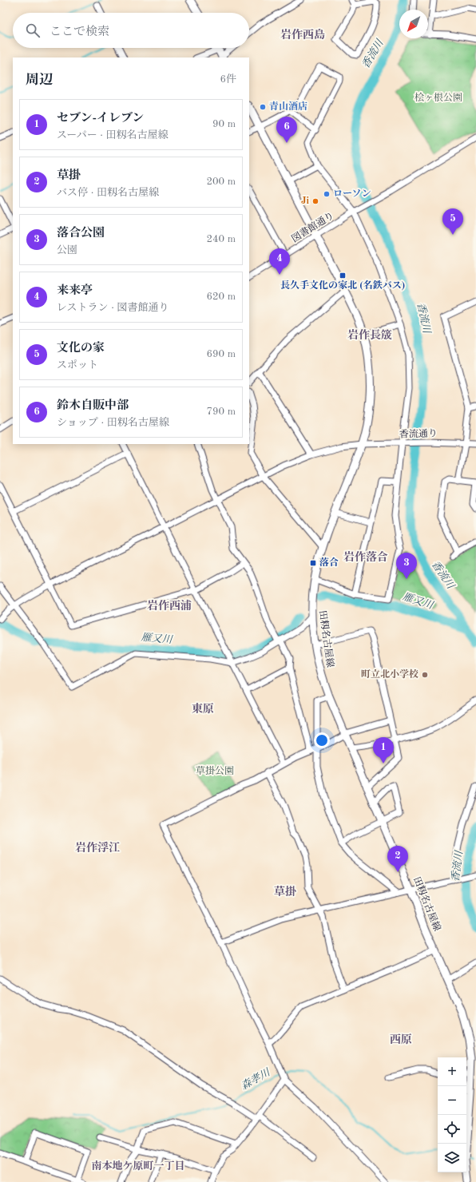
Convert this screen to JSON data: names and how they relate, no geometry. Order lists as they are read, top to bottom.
{
  "streets": {
    "main road": ["田籾名古屋線"],
    "street": ["図書館通り", "香流通り"]
  },
  "crossings": [
    ["図書館通り", "田籾名古屋線"],
    ["香流通り", "田籾名古屋線"]
  ],
  "districts": [
    "岩作西島",
    "岩作長筬",
    "岩作落合",
    "岩作西浦",
    "東原",
    "岩作浮江",
    "草掛",
    "西原",
    "南本地ケ原町一丁目"
  ],
  "water": ["香流川", "雁又川", "森孝川"],
  "parks": ["桧ヶ根公園", "草掛公園"],
  "places": {
    "other": [
      "青山酒店",
      "ローソン",
      "Ji",
      "町立北小学校"
    ],
    "transit": ["長久手文化の家北 (名鉄バス)", "落合"]
  },
  "north": "bottom left",
  "page": {
    "search": "ここで検索",
    "heading": ["周辺", "6件"],
    "list": [
      {
        "mark": "1",
        "name": "セブン-イレブン",
        "note": "スーパー · 田籾名古屋線",
        "value": "90 m"
      },
      {
        "mark": "2",
        "name": "草掛",
        "note": "バス停 · 田籾名古屋線",
        "value": "200 m"
      },
      {
        "mark": "3",
        "name": "落合公園",
        "note": "公園",
        "value": "240 m"
      },
      {
        "mark": "4",
        "name": "来来亭",
        "note": "レストラン · 図書館通り",
        "value": "620 m"
      },
      {
        "mark": "5",
        "name": "文化の家",
        "note": "スポット",
        "value": "690 m"
      },
      {
        "mark": "6",
        "name": "鈴木自販中部",
        "note": "ショップ · 田籾名古屋線",
        "value": "790 m"
      }
    ],
    "pins": [
      "6",
      "5",
      "4",
      "3",
      "1",
      "2"
    ],
    "map_buttons": ["+", "−"]
  }
}
